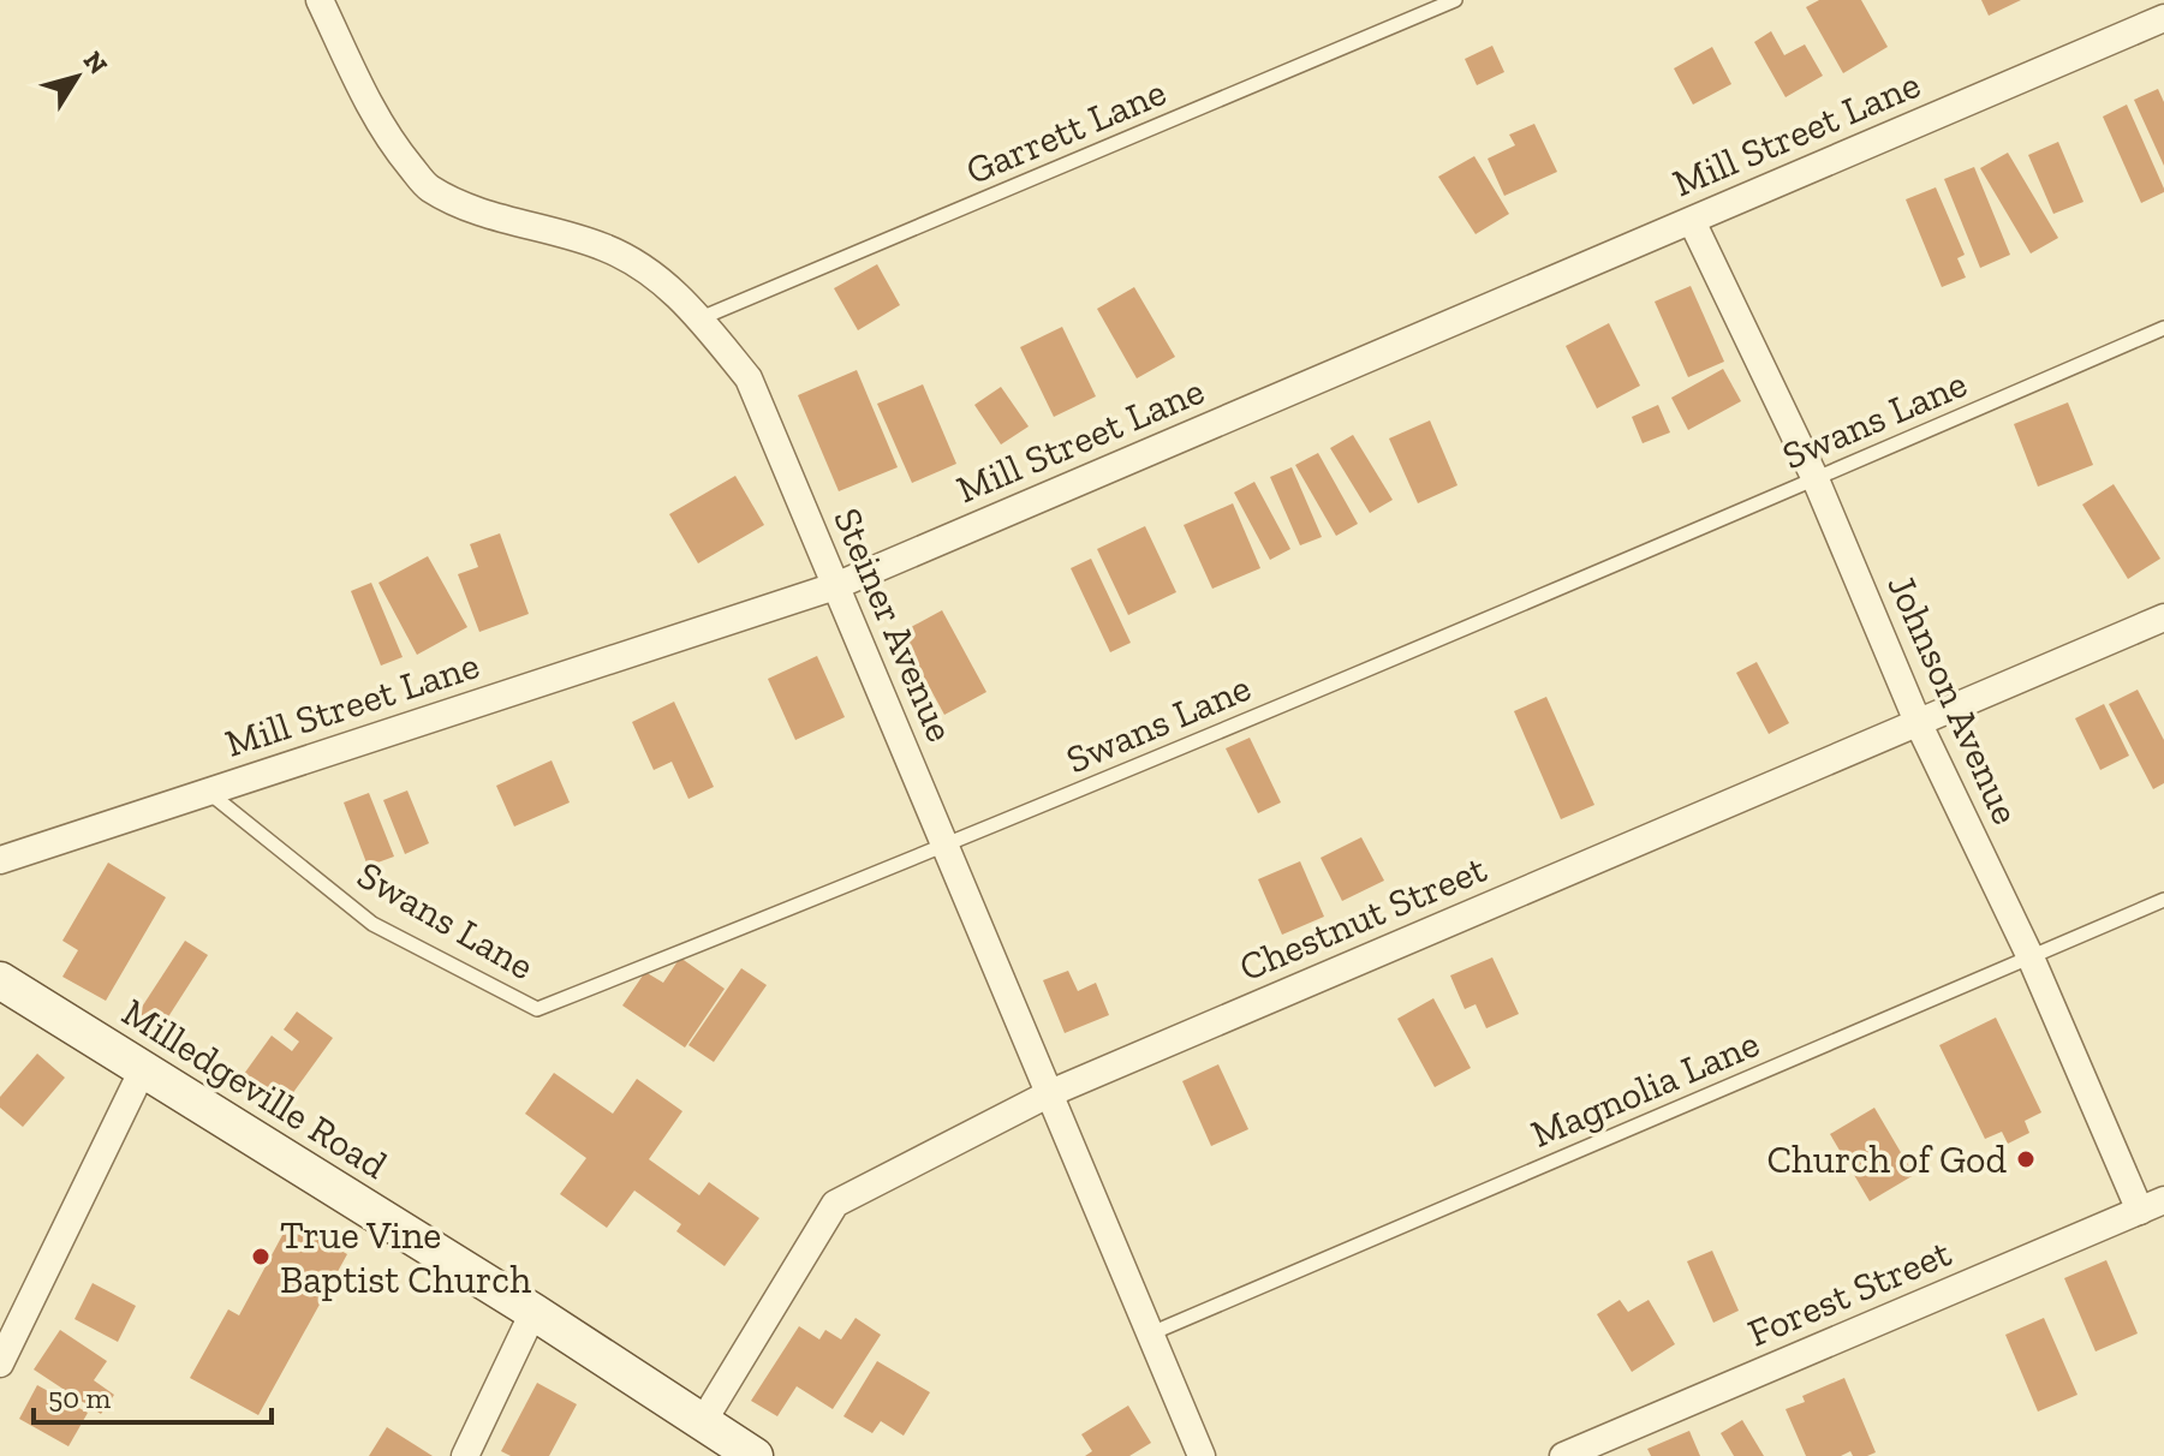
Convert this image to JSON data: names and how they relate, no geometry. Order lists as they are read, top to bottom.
{
  "streets": {
    "main road": ["Milledgeville Road"],
    "street": [
      "Mill Street Lane",
      "Steiner Avenue",
      "Johnson Avenue",
      "Chestnut Street",
      "Forest Street"
    ],
    "lane": ["Garrett Lane", "Swans Lane", "Magnolia Lane"]
  },
  "crossings": [
    ["Garrett Lane", "Steiner Avenue"],
    ["Mill Street Lane", "Swans Lane"],
    ["Mill Street Lane", "Steiner Avenue"],
    ["Mill Street Lane", "Johnson Avenue"],
    ["Swans Lane", "Steiner Avenue"],
    ["Swans Lane", "Johnson Avenue"],
    ["Steiner Avenue", "Chestnut Street"],
    ["Steiner Avenue", "Magnolia Lane"],
    ["Johnson Avenue", "Chestnut Street"],
    ["Johnson Avenue", "Magnolia Lane"],
    ["Johnson Avenue", "Forest Street"],
    ["Chestnut Street", "Milledgeville Road"]
  ],
  "places": ["Church of God", "True Vine Baptist Church"],
  "scale_bar": "50 m",
  "north": "top right"
}
